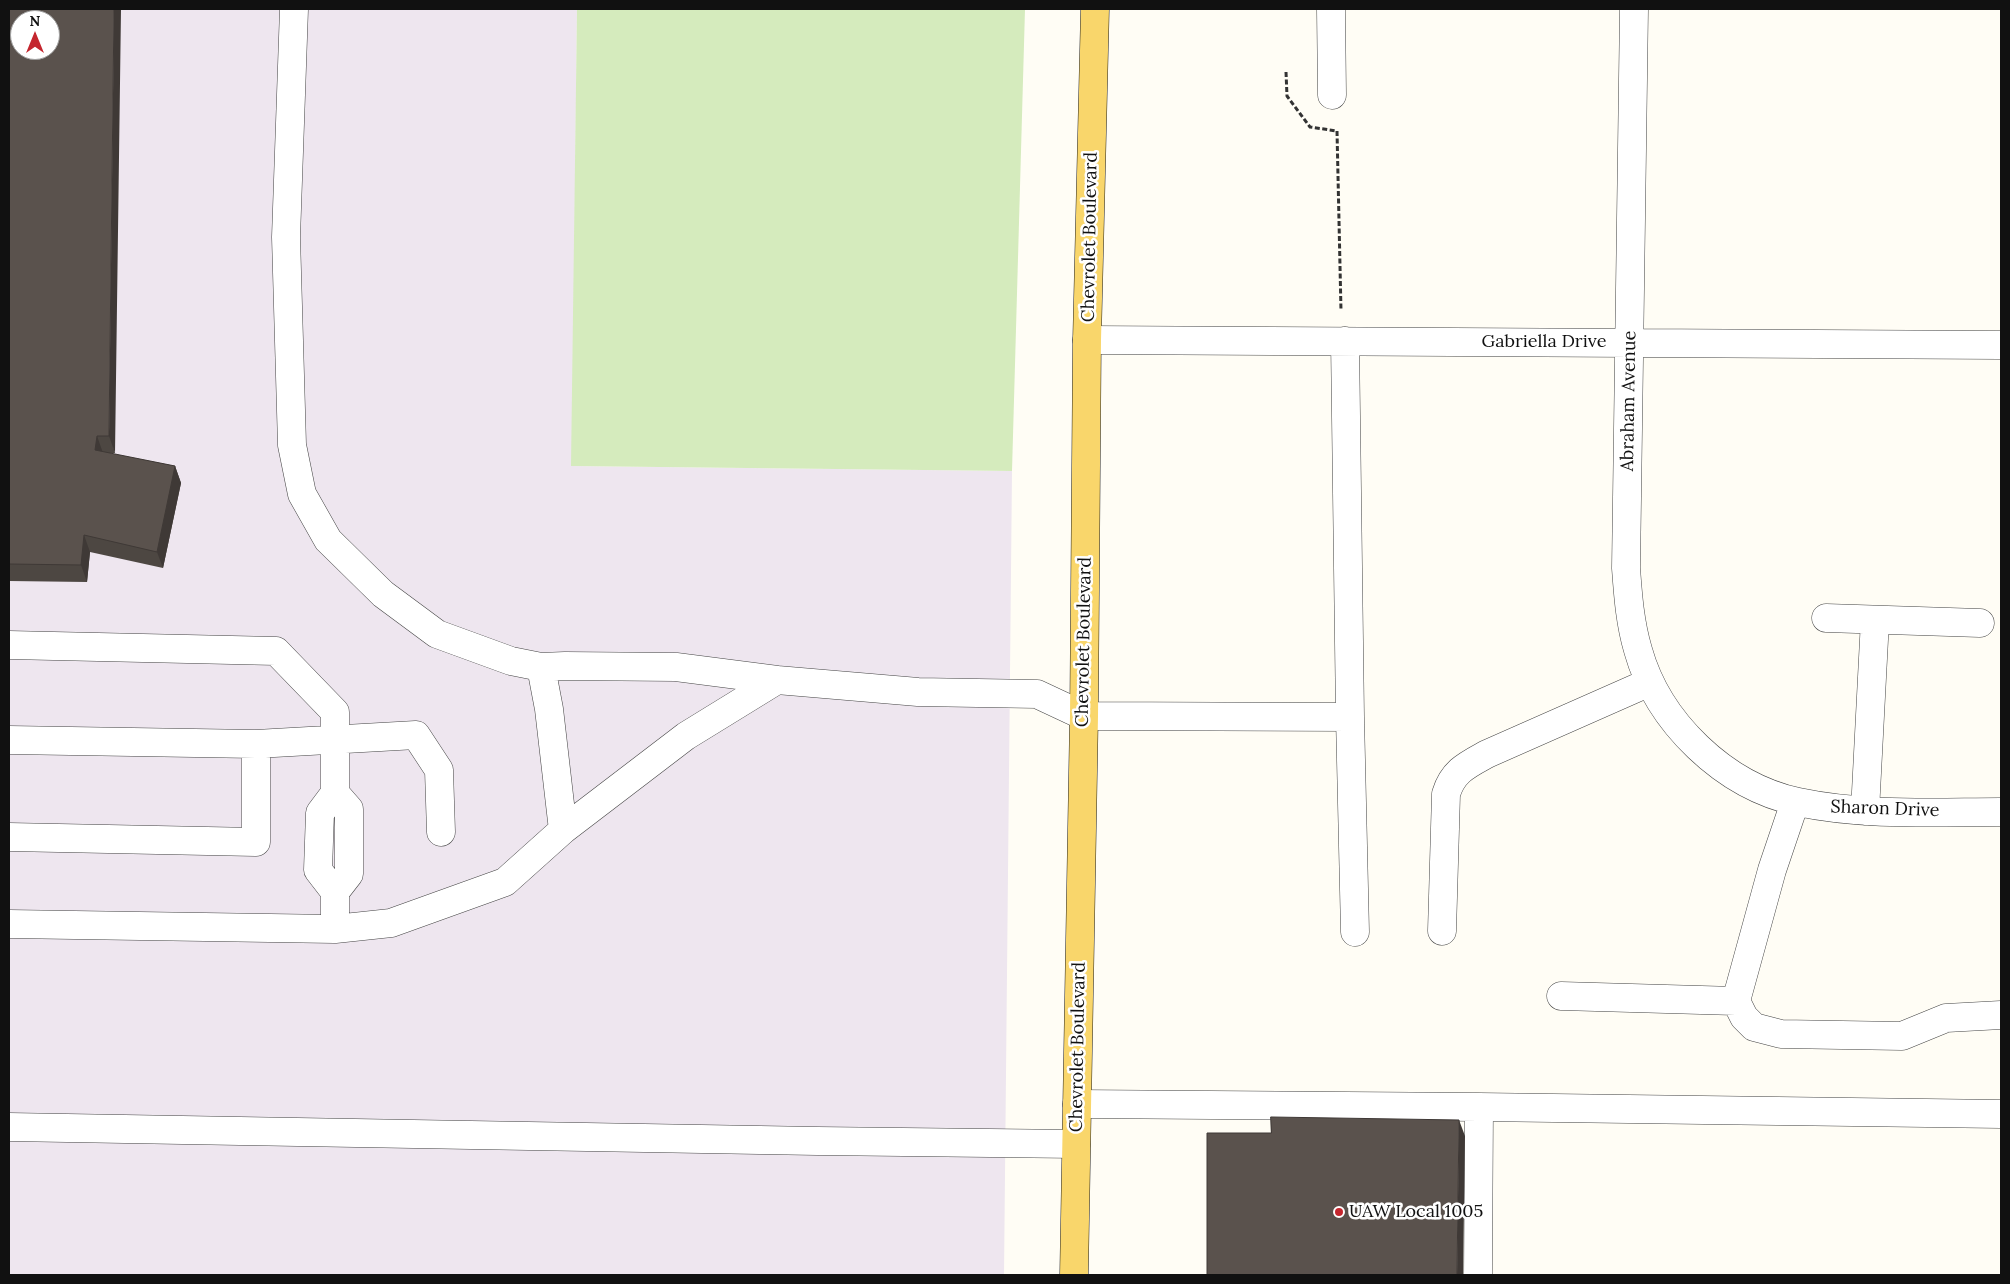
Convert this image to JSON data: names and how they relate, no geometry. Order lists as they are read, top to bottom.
{
  "streets": {
    "main road": ["Chevrolet Boulevard"],
    "street": ["Gabriella Drive", "Abraham Avenue", "Sharon Drive"]
  },
  "crossings": [
    ["Chevrolet Boulevard", "Gabriella Drive"],
    ["Gabriella Drive", "Abraham Avenue"],
    ["Abraham Avenue", "Sharon Drive"]
  ],
  "places": ["UAW Local 1005"],
  "north": "top"
}
